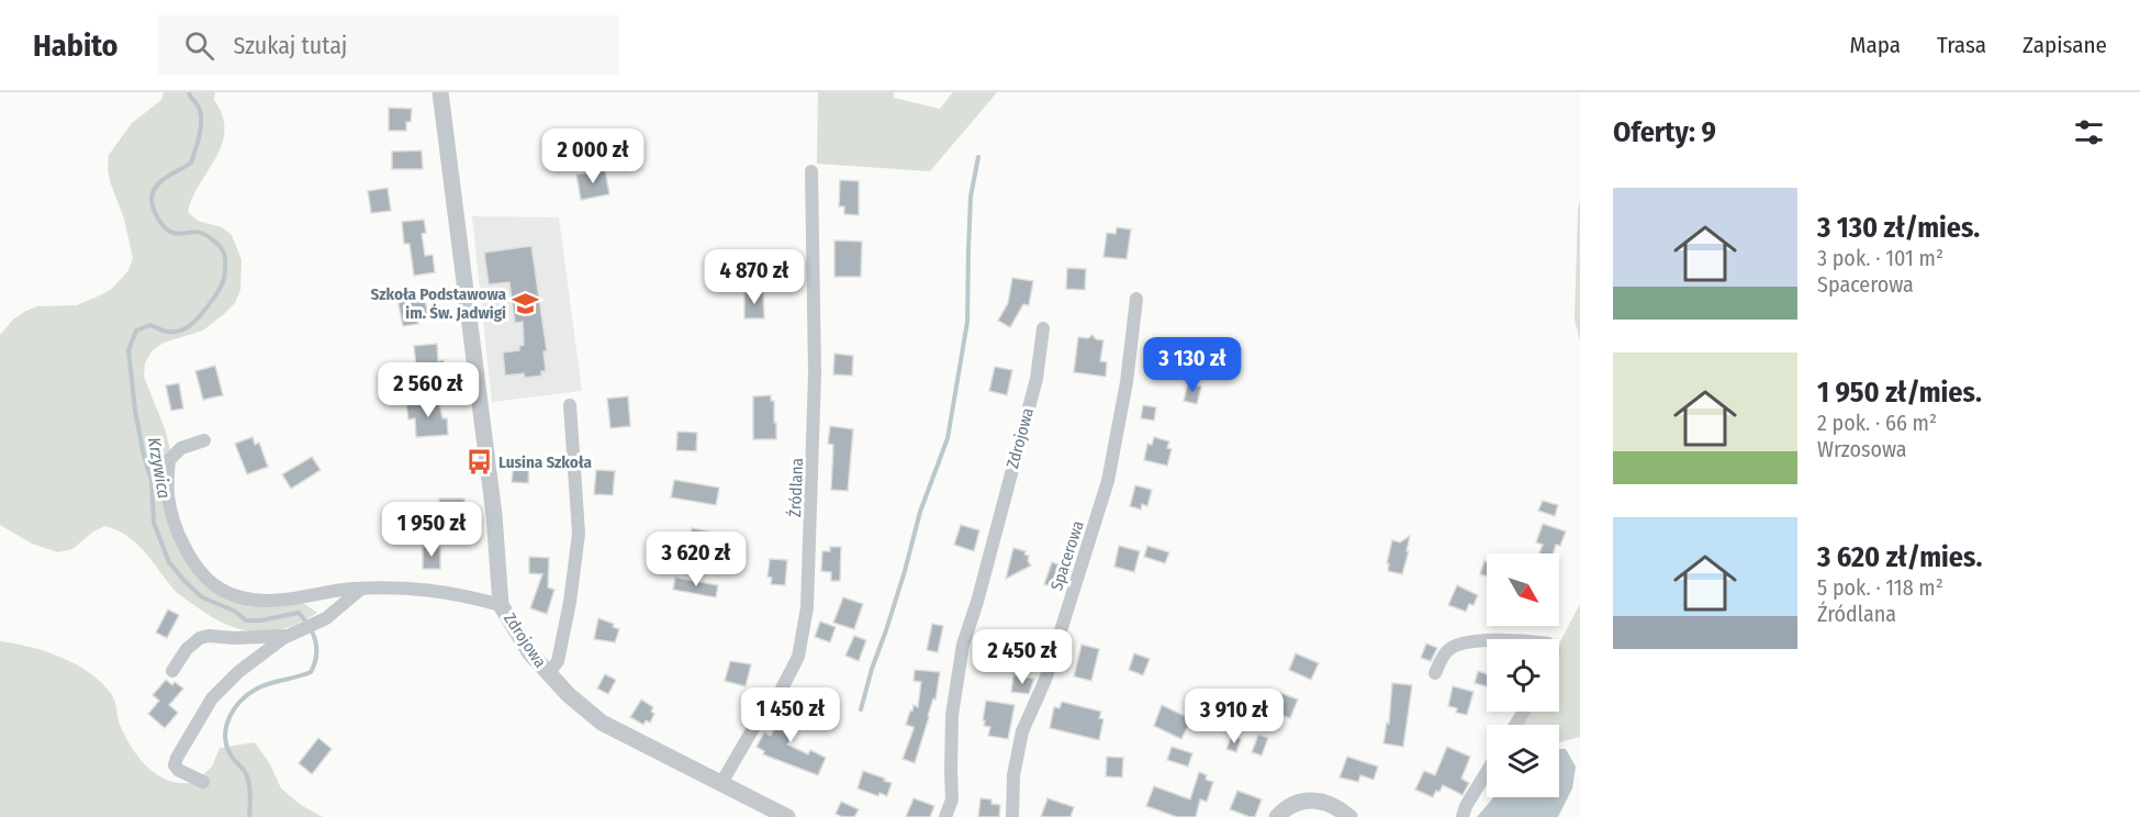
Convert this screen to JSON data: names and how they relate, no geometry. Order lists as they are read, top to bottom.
{
  "streets": {
    "street": ["Zdrojowa", "Źródlana", "Spacerowa"]
  },
  "crossings": [
    ["Zdrojowa", "Źródlana"]
  ],
  "water": ["Krzywica"],
  "places": {
    "school or university": ["Szkoła Podstawowa im. Św. Jadwigi"],
    "bus stop": ["Lusina Szkoła"]
  },
  "north": "bottom right",
  "page": {
    "header": "Habito",
    "search": "Szukaj tutaj",
    "nav": ["Mapa", "Trasa", "Zapisane"],
    "heading": "Oferty: 9",
    "price": [
      "2 000 zł",
      "4 870 zł",
      "3 130 zł",
      "2 560 zł",
      "1 950 zł",
      "3 620 zł",
      "2 450 zł",
      "1 450 zł",
      "3 910 zł"
    ],
    "list": [
      {
        "name": "3 130 zł/mies.",
        "note": "3 pok. · 101 m² · Spacerowa"
      },
      {
        "name": "1 950 zł/mies.",
        "note": "2 pok. · 66 m² · Wrzosowa"
      },
      {
        "name": "3 620 zł/mies.",
        "note": "5 pok. · 118 m² · Źródlana"
      }
    ]
  }
}
